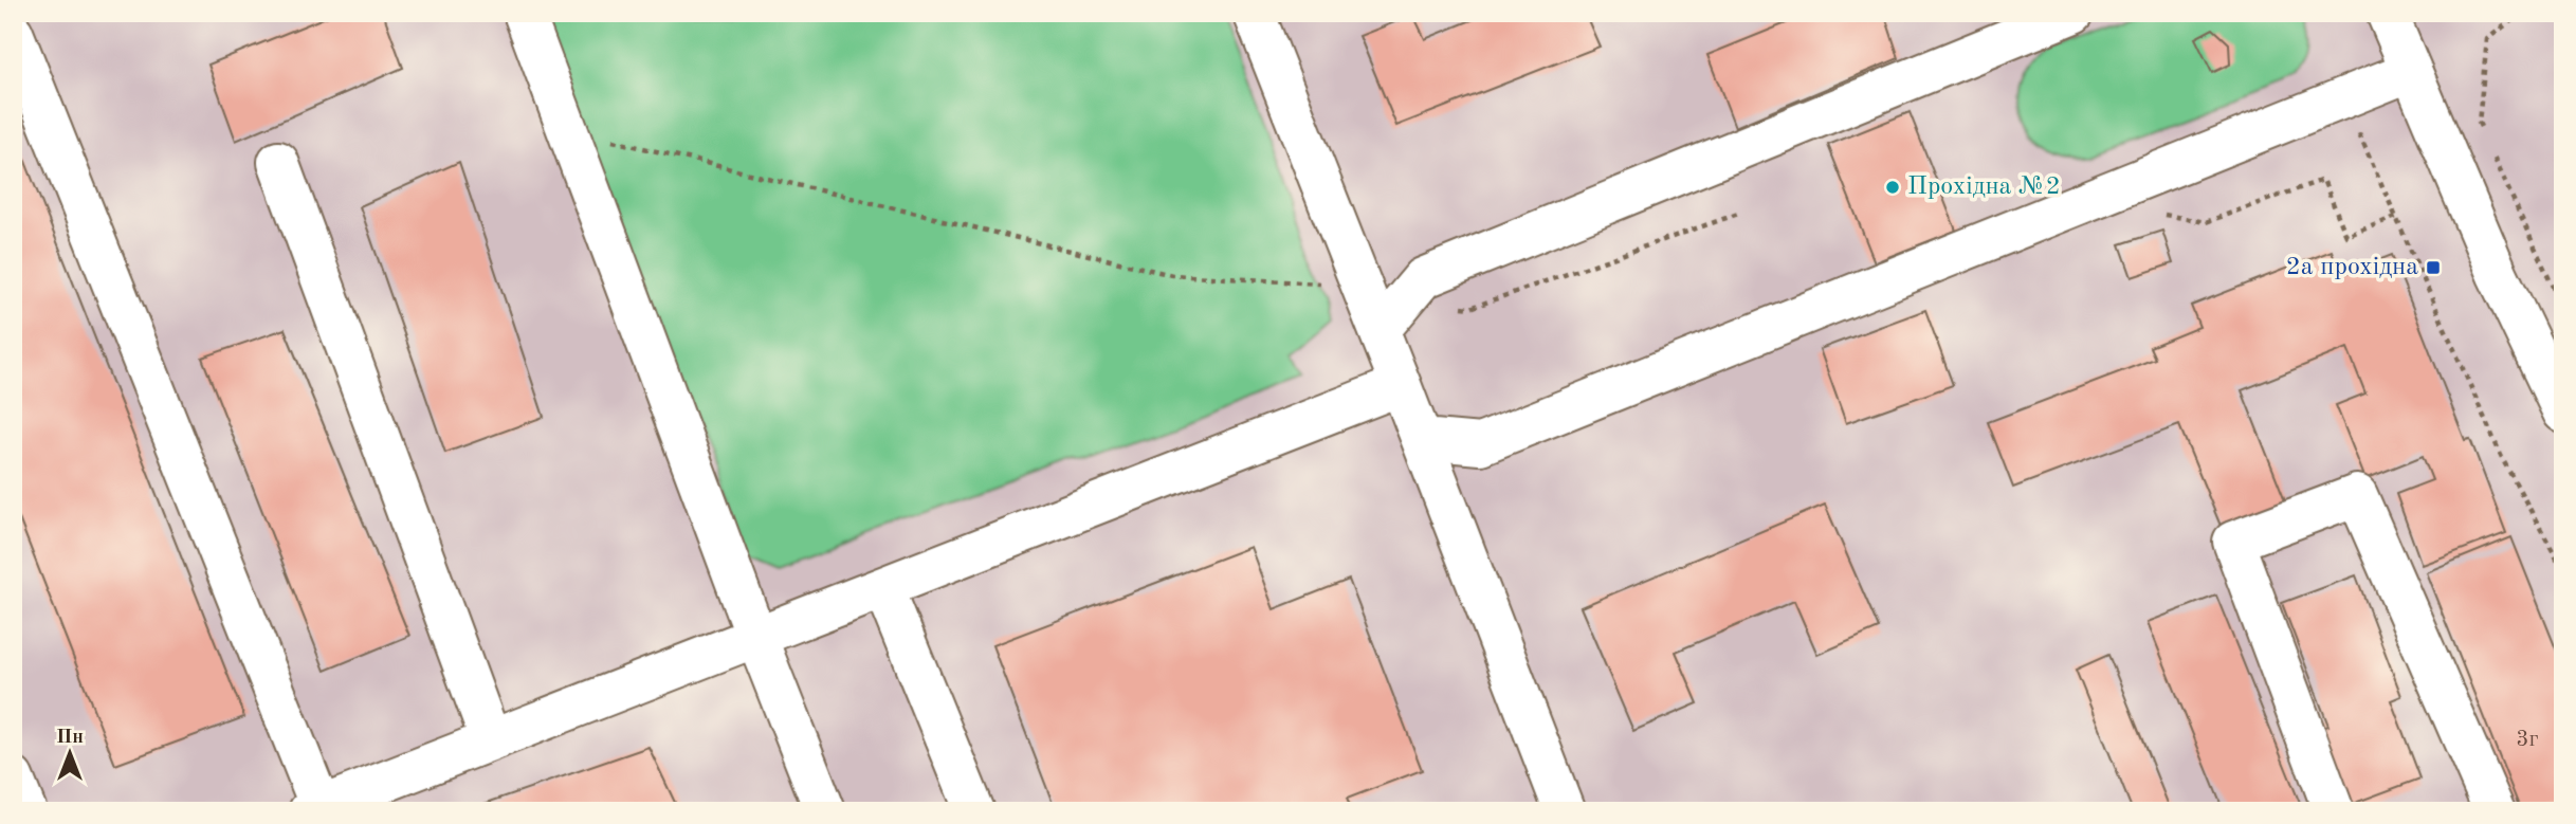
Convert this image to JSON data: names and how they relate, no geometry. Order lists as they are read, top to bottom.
{
  "places": {
    "other": ["Прохідна №2"],
    "transit": ["2а прохідна"]
  },
  "house_numbers": ["3г"],
  "north": "top"
}
